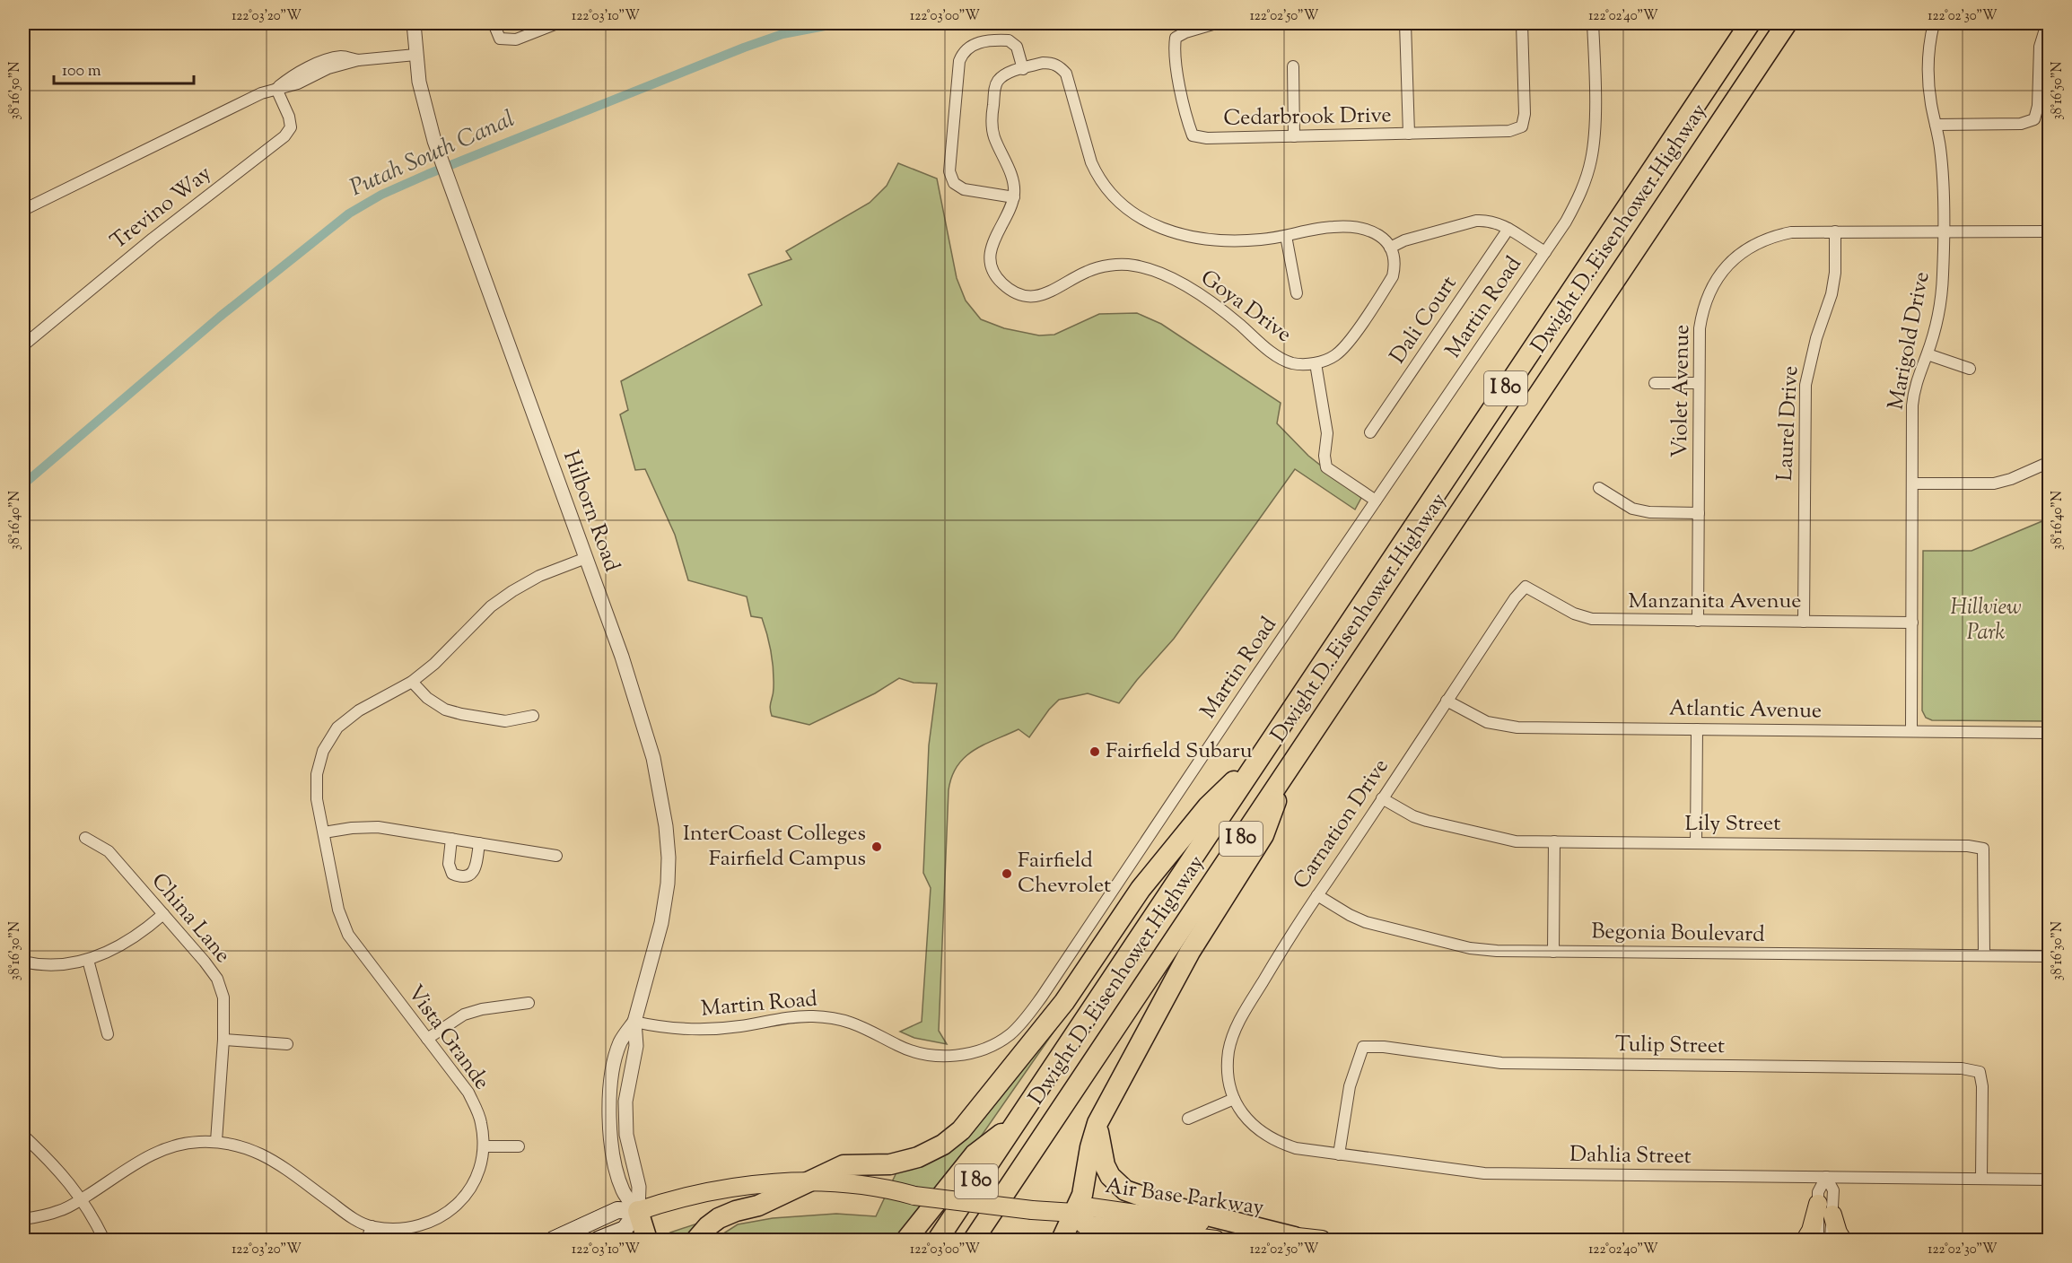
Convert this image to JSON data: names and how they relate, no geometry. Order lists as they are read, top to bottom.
{
  "streets": {
    "highway": ["Dwight D. Eisenhower Highway", "I 80"],
    "main road": ["Air Base Parkway"],
    "street": [
      "Cedarbrook Drive",
      "Trevino Way",
      "Goya Drive",
      "Martin Road",
      "Dali Court",
      "Marigold Drive",
      "Violet Avenue",
      "Laurel Drive",
      "Hilborn Road",
      "Manzanita Avenue",
      "Atlantic Avenue",
      "Carnation Drive",
      "Lily Street",
      "China Lane",
      "Begonia Boulevard",
      "Vista Grande",
      "Tulip Street",
      "Dahlia Street"
    ]
  },
  "crossings": [
    ["Martin Road", "Hilborn Road"],
    ["Marigold Drive", "Violet Avenue"],
    ["Marigold Drive", "Manzanita Avenue"],
    ["Marigold Drive", "Atlantic Avenue"],
    ["Violet Avenue", "Laurel Drive"],
    ["Violet Avenue", "Manzanita Avenue"],
    ["Laurel Drive", "Manzanita Avenue"],
    ["Hilborn Road", "Vista Grande"],
    ["Hilborn Road", "Air Base Parkway"],
    ["Manzanita Avenue", "Carnation Drive"],
    ["Atlantic Avenue", "Carnation Drive"],
    ["Carnation Drive", "Lily Street"],
    ["Carnation Drive", "Begonia Boulevard"],
    ["Carnation Drive", "Dahlia Street"],
    ["Lily Street", "Begonia Boulevard"],
    ["China Lane", "Vista Grande"],
    ["Tulip Street", "Dahlia Street"]
  ],
  "water": ["Putah South Canal"],
  "parks": ["Hillview Park"],
  "places": ["Fairfield Subaru", "InterCoast Colleges Fairfield Campus", "Fairfield Chevrolet"],
  "scale_bar": "100 m",
  "coordinates": [
    "122°03'20\"W",
    "122°03'10\"W",
    "122°03'00\"W",
    "122°02'50\"W",
    "122°02'40\"W",
    "122°02'30\"W",
    "38°16'50\"N",
    "38°16'40\"N",
    "38°16'30\"N"
  ]
}
